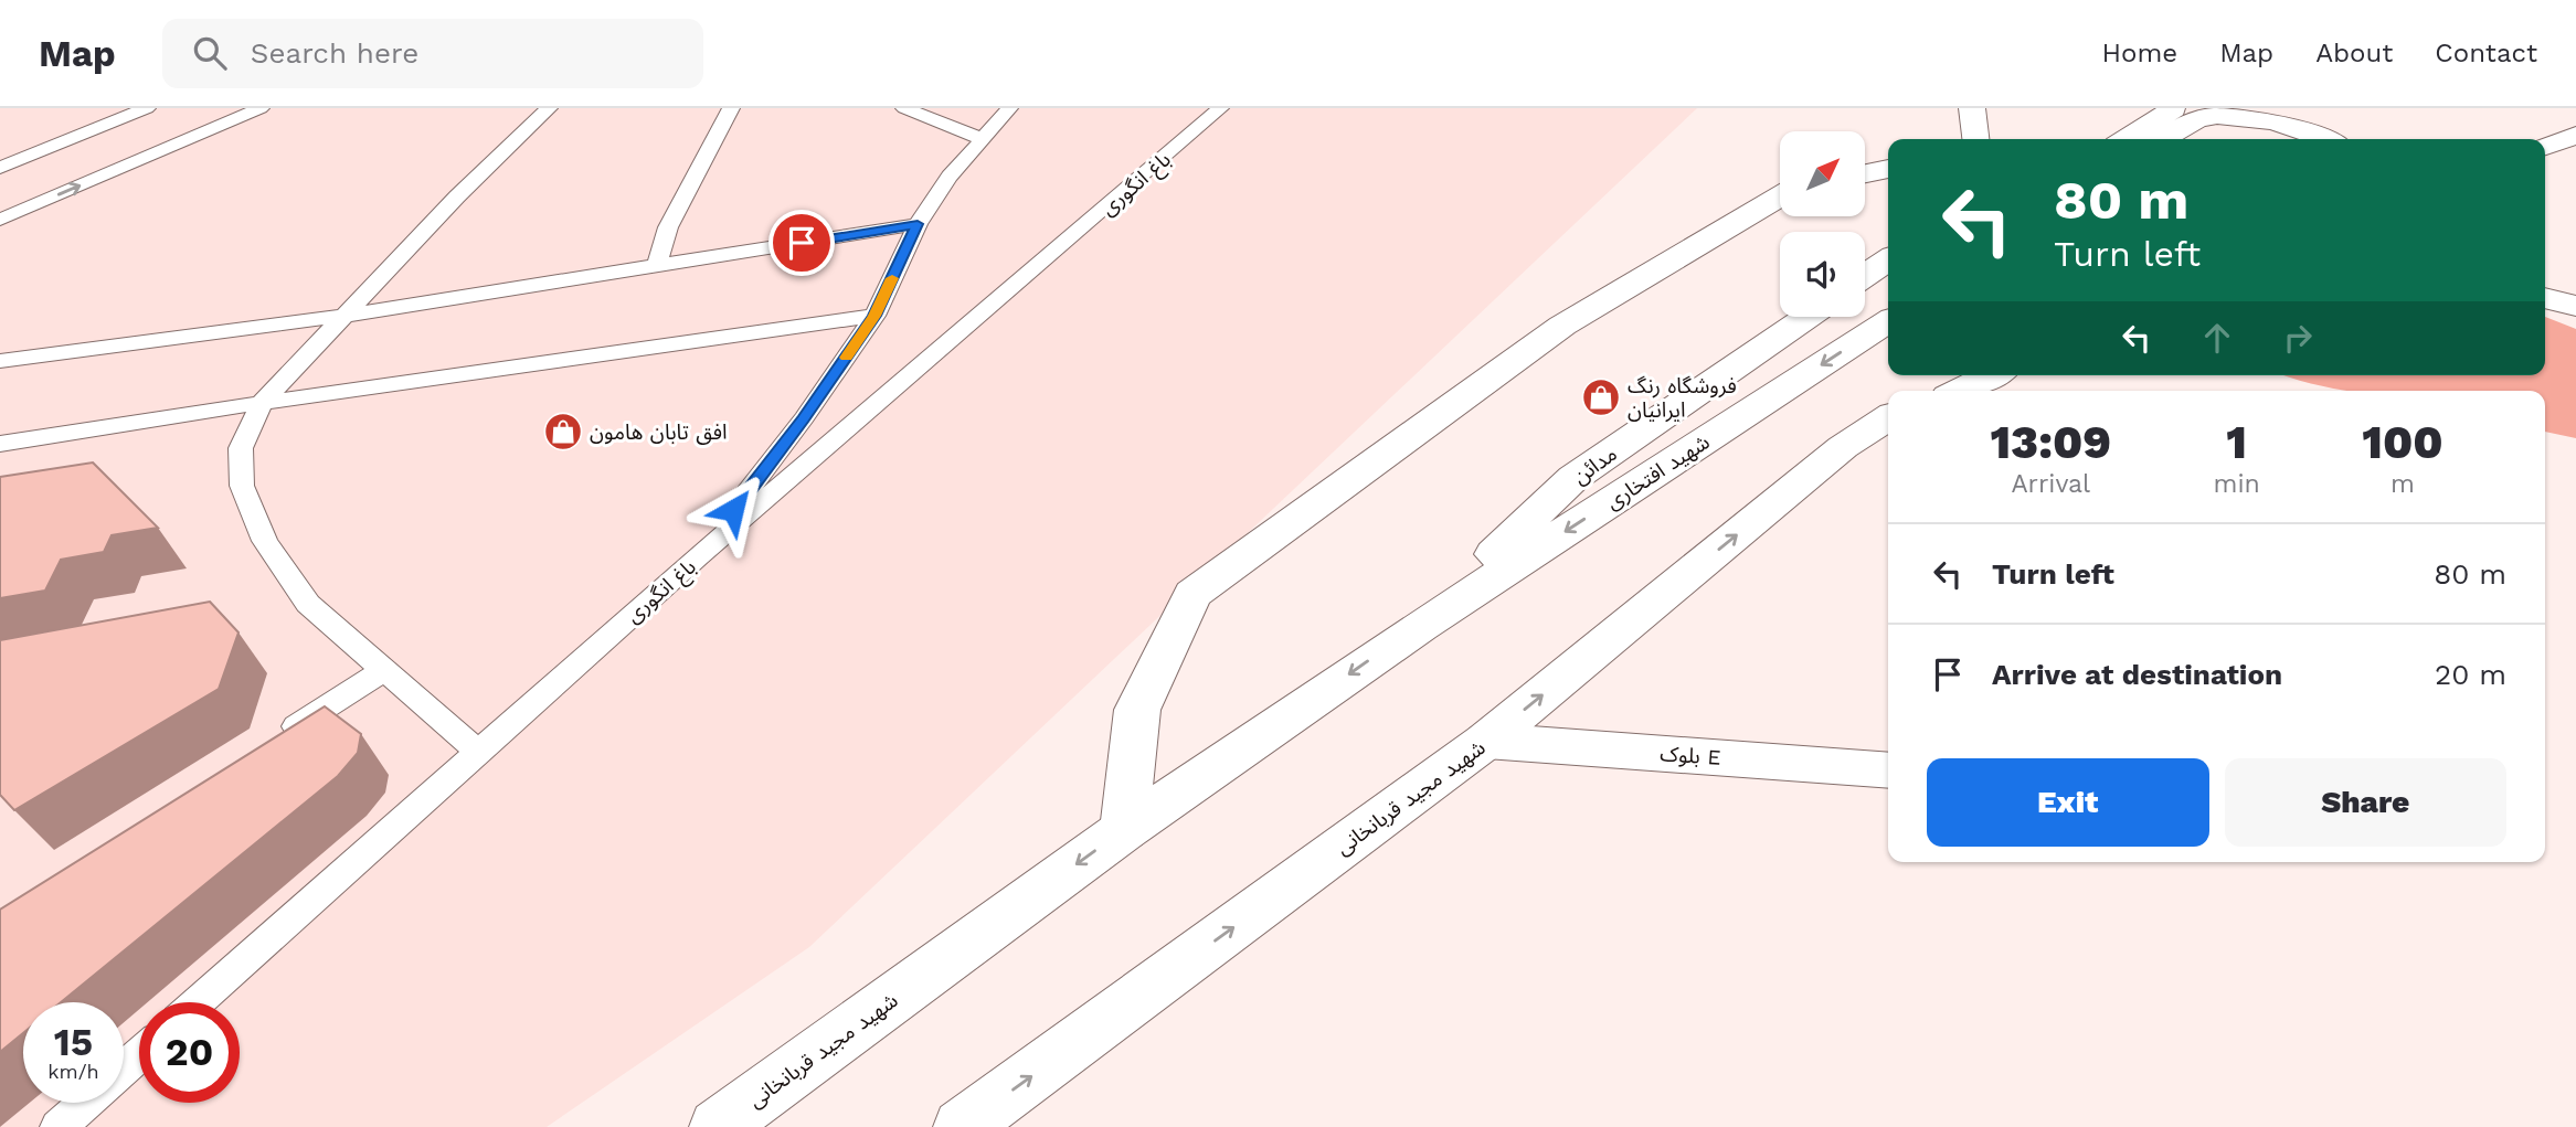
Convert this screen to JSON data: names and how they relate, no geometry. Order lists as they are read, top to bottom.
{
  "streets": {
    "main road": [
      "مدائن",
      "شهید افتخاری",
      "بلوک E",
      "شهید مجید قربانخانی"
    ],
    "lane": ["باغ انگوری"]
  },
  "crossings": [
    ["مدائن", "شهید افتخاری"],
    ["مدائن", "شهید مجید قربانخانی"],
    ["شهید افتخاری", "شهید مجید قربانخانی"],
    ["بلوک E", "شهید مجید قربانخانی"]
  ],
  "places": {
    "shop": ["فروشگاه رنگ ایرانیان", "افق تابان هامون"]
  },
  "north": "top right",
  "page": {
    "header": "Map",
    "search": "Search here",
    "nav": [
      "Home",
      "Map",
      "About",
      "Contact"
    ],
    "turn": ["80 m", "Turn left"],
    "eta": [
      "13:09",
      "Arrival",
      "1",
      "min",
      "100",
      "m"
    ],
    "list": [
      {
        "name": "Turn left",
        "value": "80 m"
      },
      {
        "name": "Arrive at destination",
        "value": "20 m"
      }
    ],
    "buttons": ["Exit", "Share"],
    "speed": "15 km/h",
    "limit": "20"
  }
}
